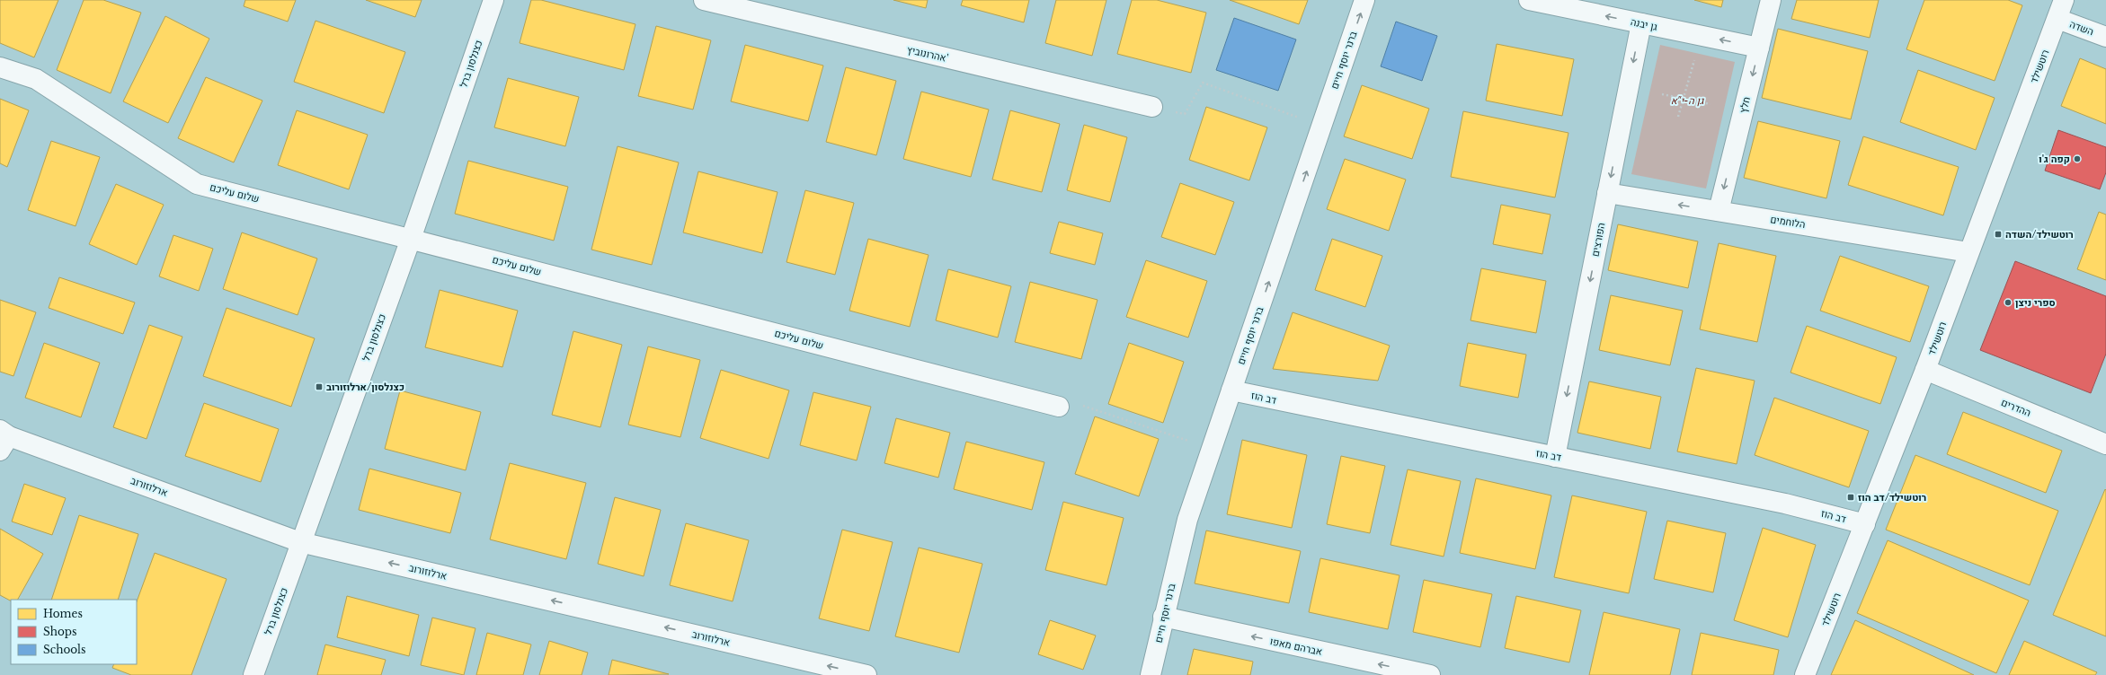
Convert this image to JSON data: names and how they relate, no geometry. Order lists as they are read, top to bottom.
{
  "streets": {
    "street": [
      "גן יבנה",
      "השדה",
      "אהרונוביץ'",
      "ברנר יוסף חיים",
      "כצנלסון ברל",
      "רוטשילד",
      "חלץ",
      "שלום עליכם",
      "הלוחמים",
      "הפורצים",
      "דב הוז",
      "ההדרים",
      "ארלוזורוב",
      "אברהם מאפו"
    ]
  },
  "crossings": [
    ["גן יבנה", "חלץ"],
    ["גן יבנה", "הפורצים"],
    ["השדה", "רוטשילד"],
    ["ברנר יוסף חיים", "דב הוז"],
    ["ברנר יוסף חיים", "אברהם מאפו"],
    ["כצנלסון ברל", "שלום עליכם"],
    ["כצנלסון ברל", "ארלוזורוב"],
    ["רוטשילד", "הלוחמים"],
    ["רוטשילד", "דב הוז"],
    ["רוטשילד", "ההדרים"],
    ["חלץ", "הלוחמים"],
    ["הלוחמים", "הפורצים"],
    ["הפורצים", "דב הוז"]
  ],
  "one_way": [
    "גן יבנה",
    "ברנר יוסף חיים",
    "חלץ",
    "הפורצים",
    "ארלוזורוב",
    "אברהם מאפו"
  ],
  "parks": ["גן ה-י\"א"],
  "places": {
    "other": ["קפה ג'ו", "ספרי ניצן"],
    "transit": ["רוטשילד/השדה", "כצנלסון/ארלוזורוב", "רוטשילד/דב הוז"]
  },
  "legend": ["Homes", "Shops", "Schools"]
}
